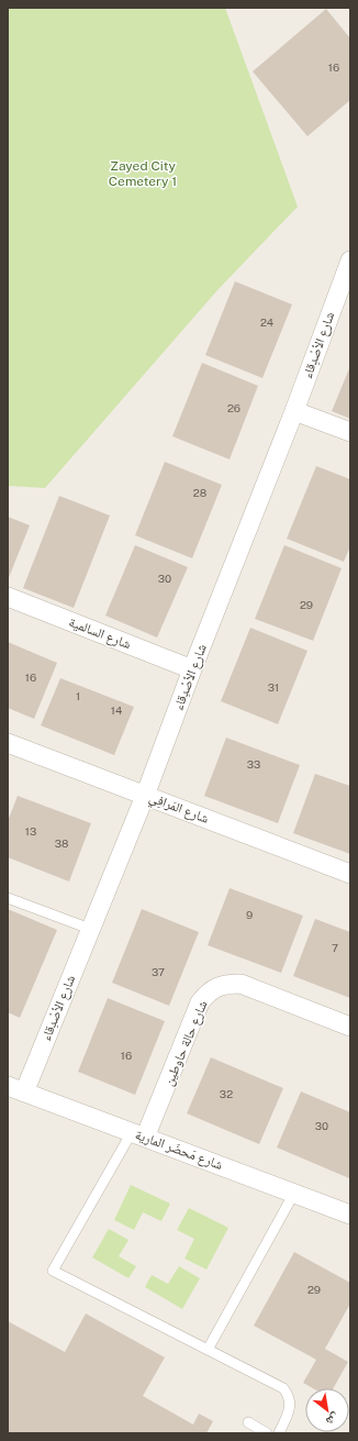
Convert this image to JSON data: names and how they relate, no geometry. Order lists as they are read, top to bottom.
{
  "streets": {
    "street": [
      "شارع الأصْدِقاء",
      "شارع السالمية",
      "شارع المَرافِي",
      "شارع حالة حاوطين",
      "شارع مَحضَر المارية"
    ]
  },
  "crossings": [
    ["شارع الأصْدِقاء", "شارع السالمية"],
    ["شارع الأصْدِقاء", "شارع المَرافِي"],
    ["شارع الأصْدِقاء", "شارع مَحضَر المارية"],
    ["شارع حالة حاوطين", "شارع مَحضَر المارية"]
  ],
  "parks": ["Zayed City Cemetery 1"],
  "house_numbers": [
    "16",
    "24",
    "26",
    "28",
    "30",
    "29",
    "16",
    "31",
    "1",
    "14",
    "33",
    "13",
    "38",
    "9",
    "7",
    "37",
    "16",
    "32",
    "30",
    "29"
  ],
  "north": "bottom right"
}
